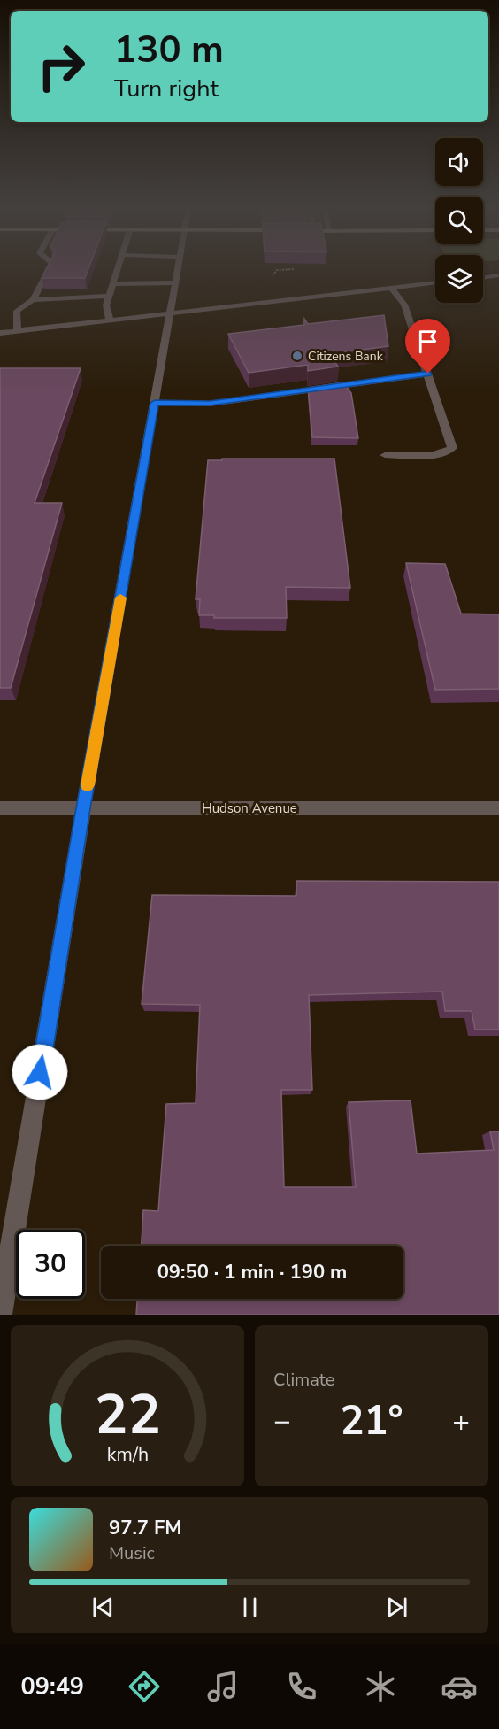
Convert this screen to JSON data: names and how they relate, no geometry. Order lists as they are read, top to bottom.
{
  "streets": {
    "street": ["Hudson Avenue"]
  },
  "places": ["Citizens Bank"],
  "page": {
    "turn": ["130 m", "Turn right"],
    "limit": "30",
    "trip": "09:50 · 1 min · 190 m",
    "tile": "Climate",
    "heat": ["−", "21°", "+"],
    "song": ["97.7 FM", "Music"],
    "tabs": "09:49",
    "gauge": ["22", "km/h"]
  }
}
